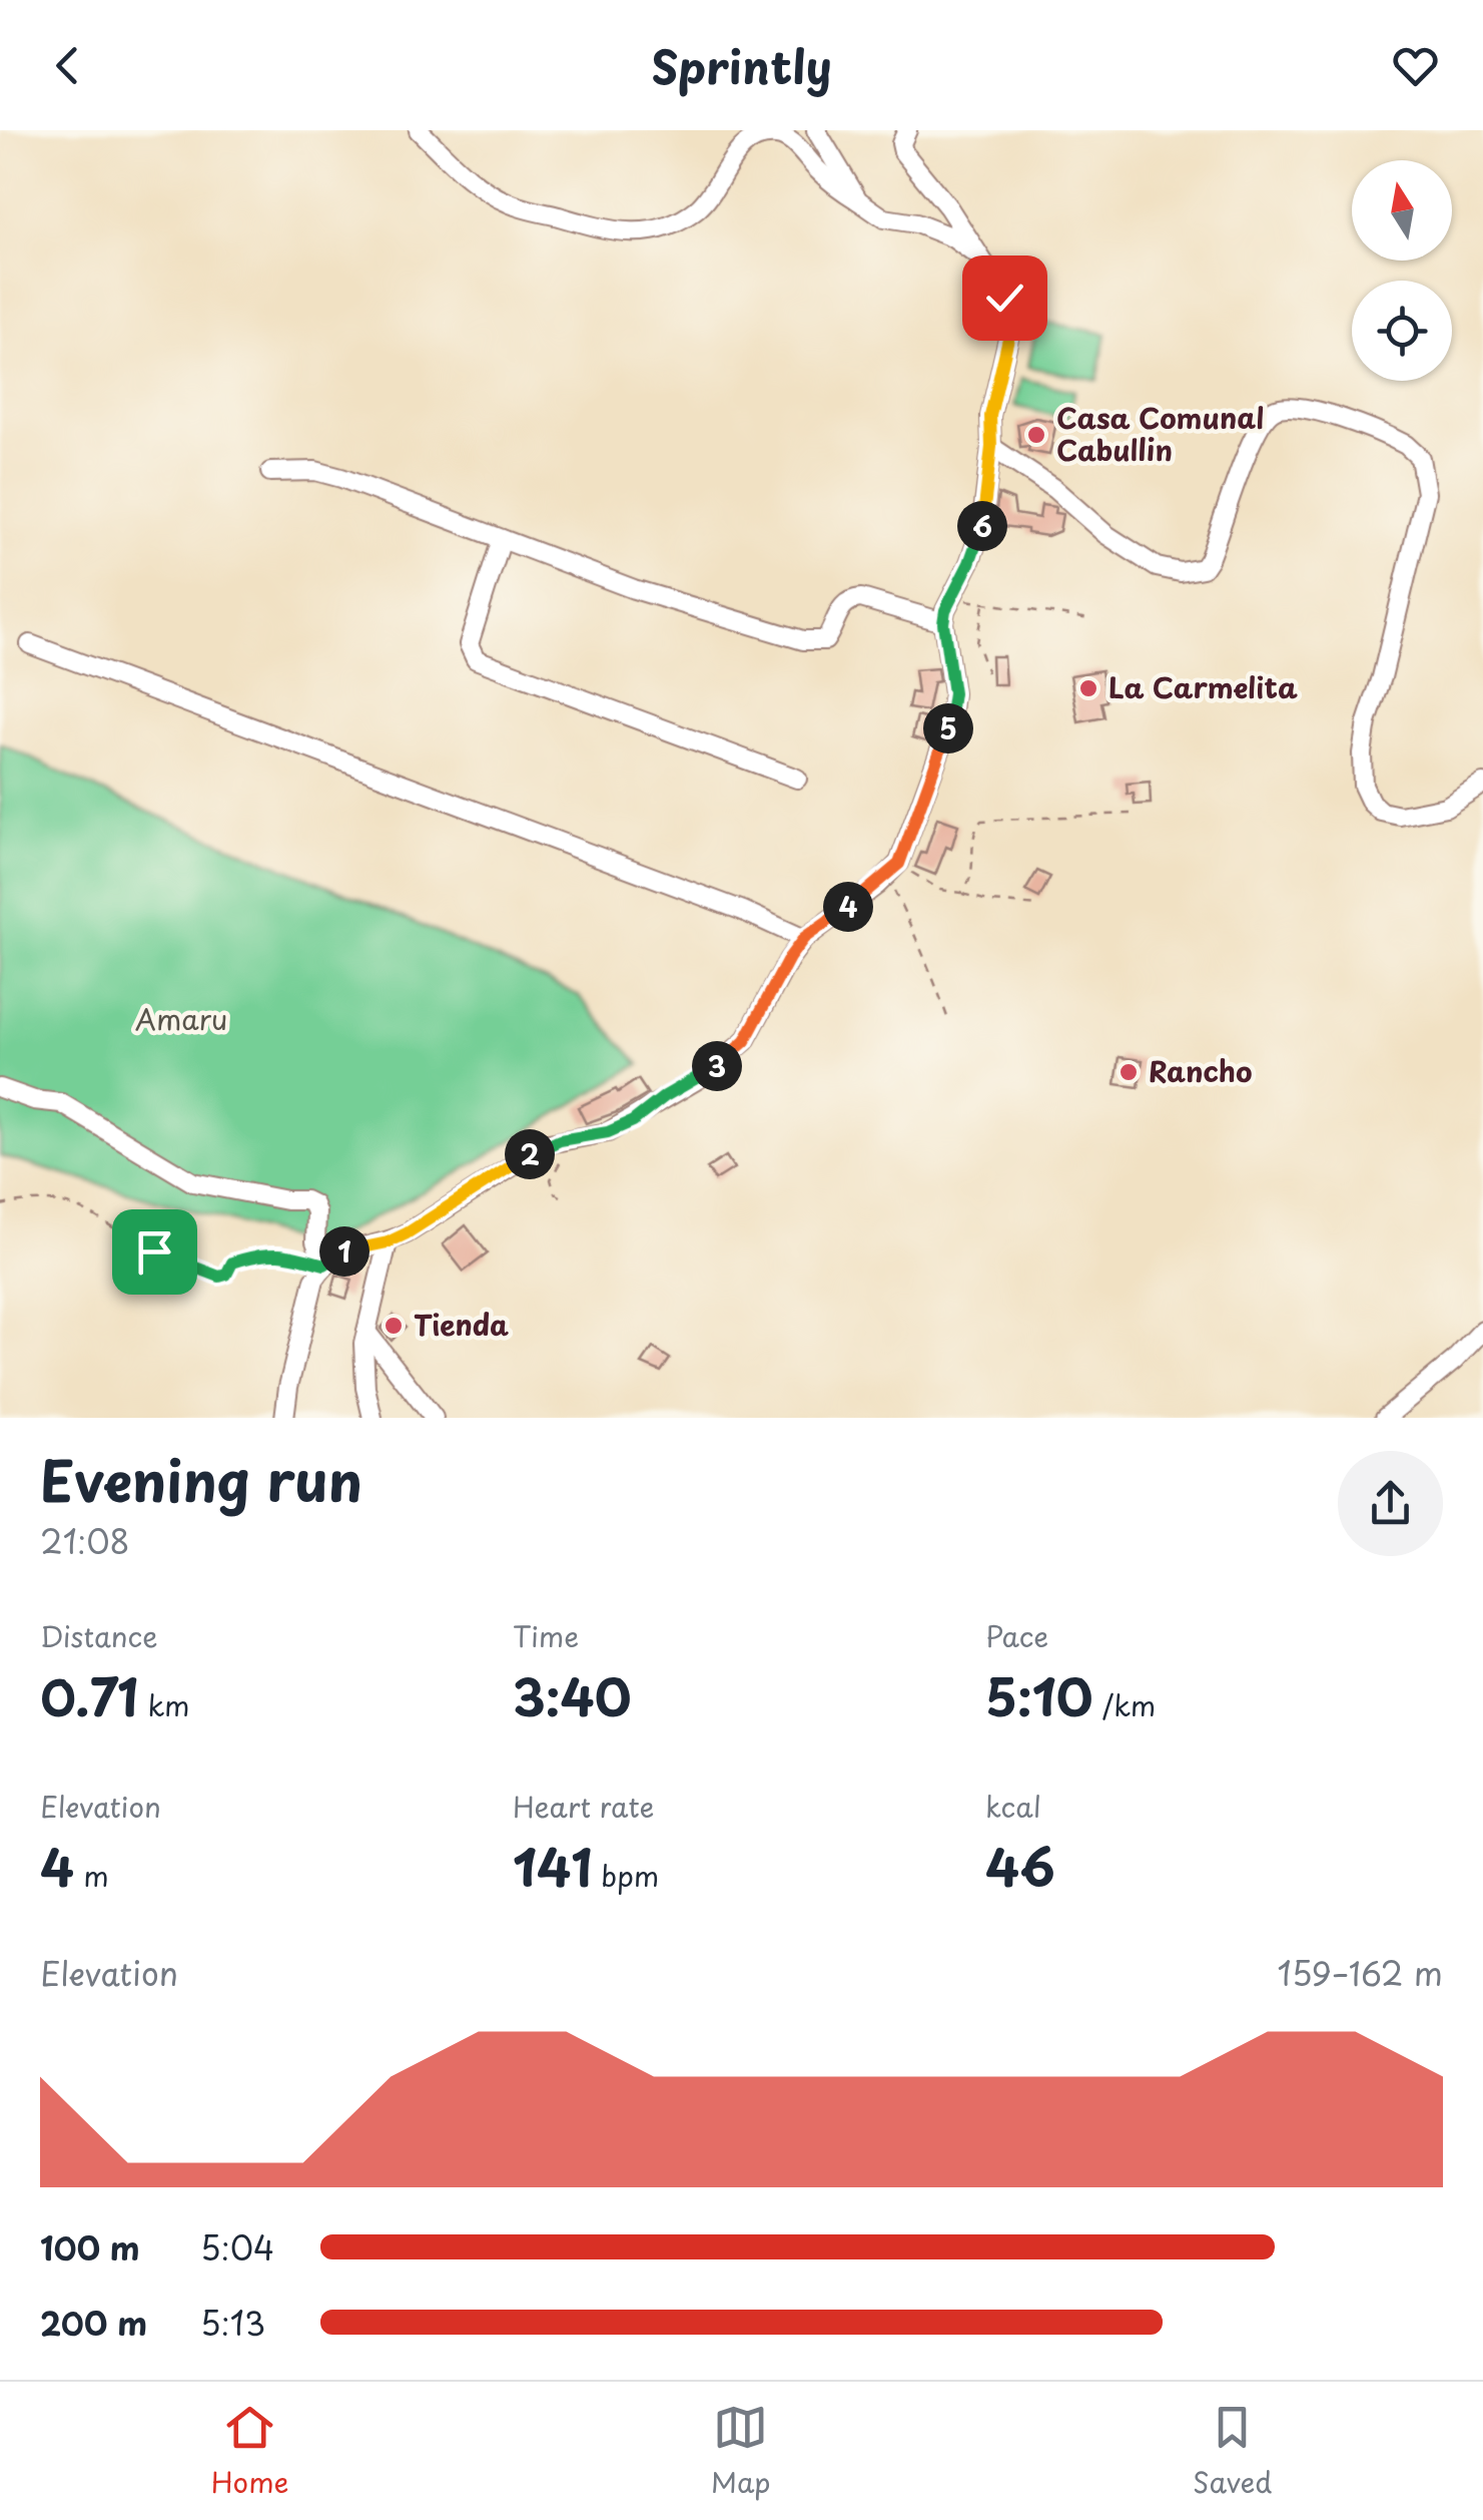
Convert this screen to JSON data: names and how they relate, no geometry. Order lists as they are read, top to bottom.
{
  "parks": ["Amaru"],
  "places": [
    "Casa Comunal Cabullin",
    "La Carmelita",
    "Rancho",
    "Tienda"
  ],
  "north": "top",
  "page": {
    "header": "Sprintly",
    "pins": [
      "6",
      "5",
      "4",
      "3",
      "2",
      "1"
    ],
    "heading": ["Evening run", "21:08"],
    "stats": [
      ["Distance", "0.71 km"],
      ["Time", "3:40"],
      ["Pace", "5:10 /km"],
      ["Elevation", "4 m"],
      ["Heart rate", "141 bpm"],
      ["kcal", "46"]
    ],
    "chart": ["Elevation", "159–162 m"],
    "list": [
      {
        "name": "100 m",
        "note": "5:04"
      },
      {
        "name": "200 m",
        "note": "5:13"
      }
    ],
    "tabs": ["Home", "Map", "Saved"]
  }
}
